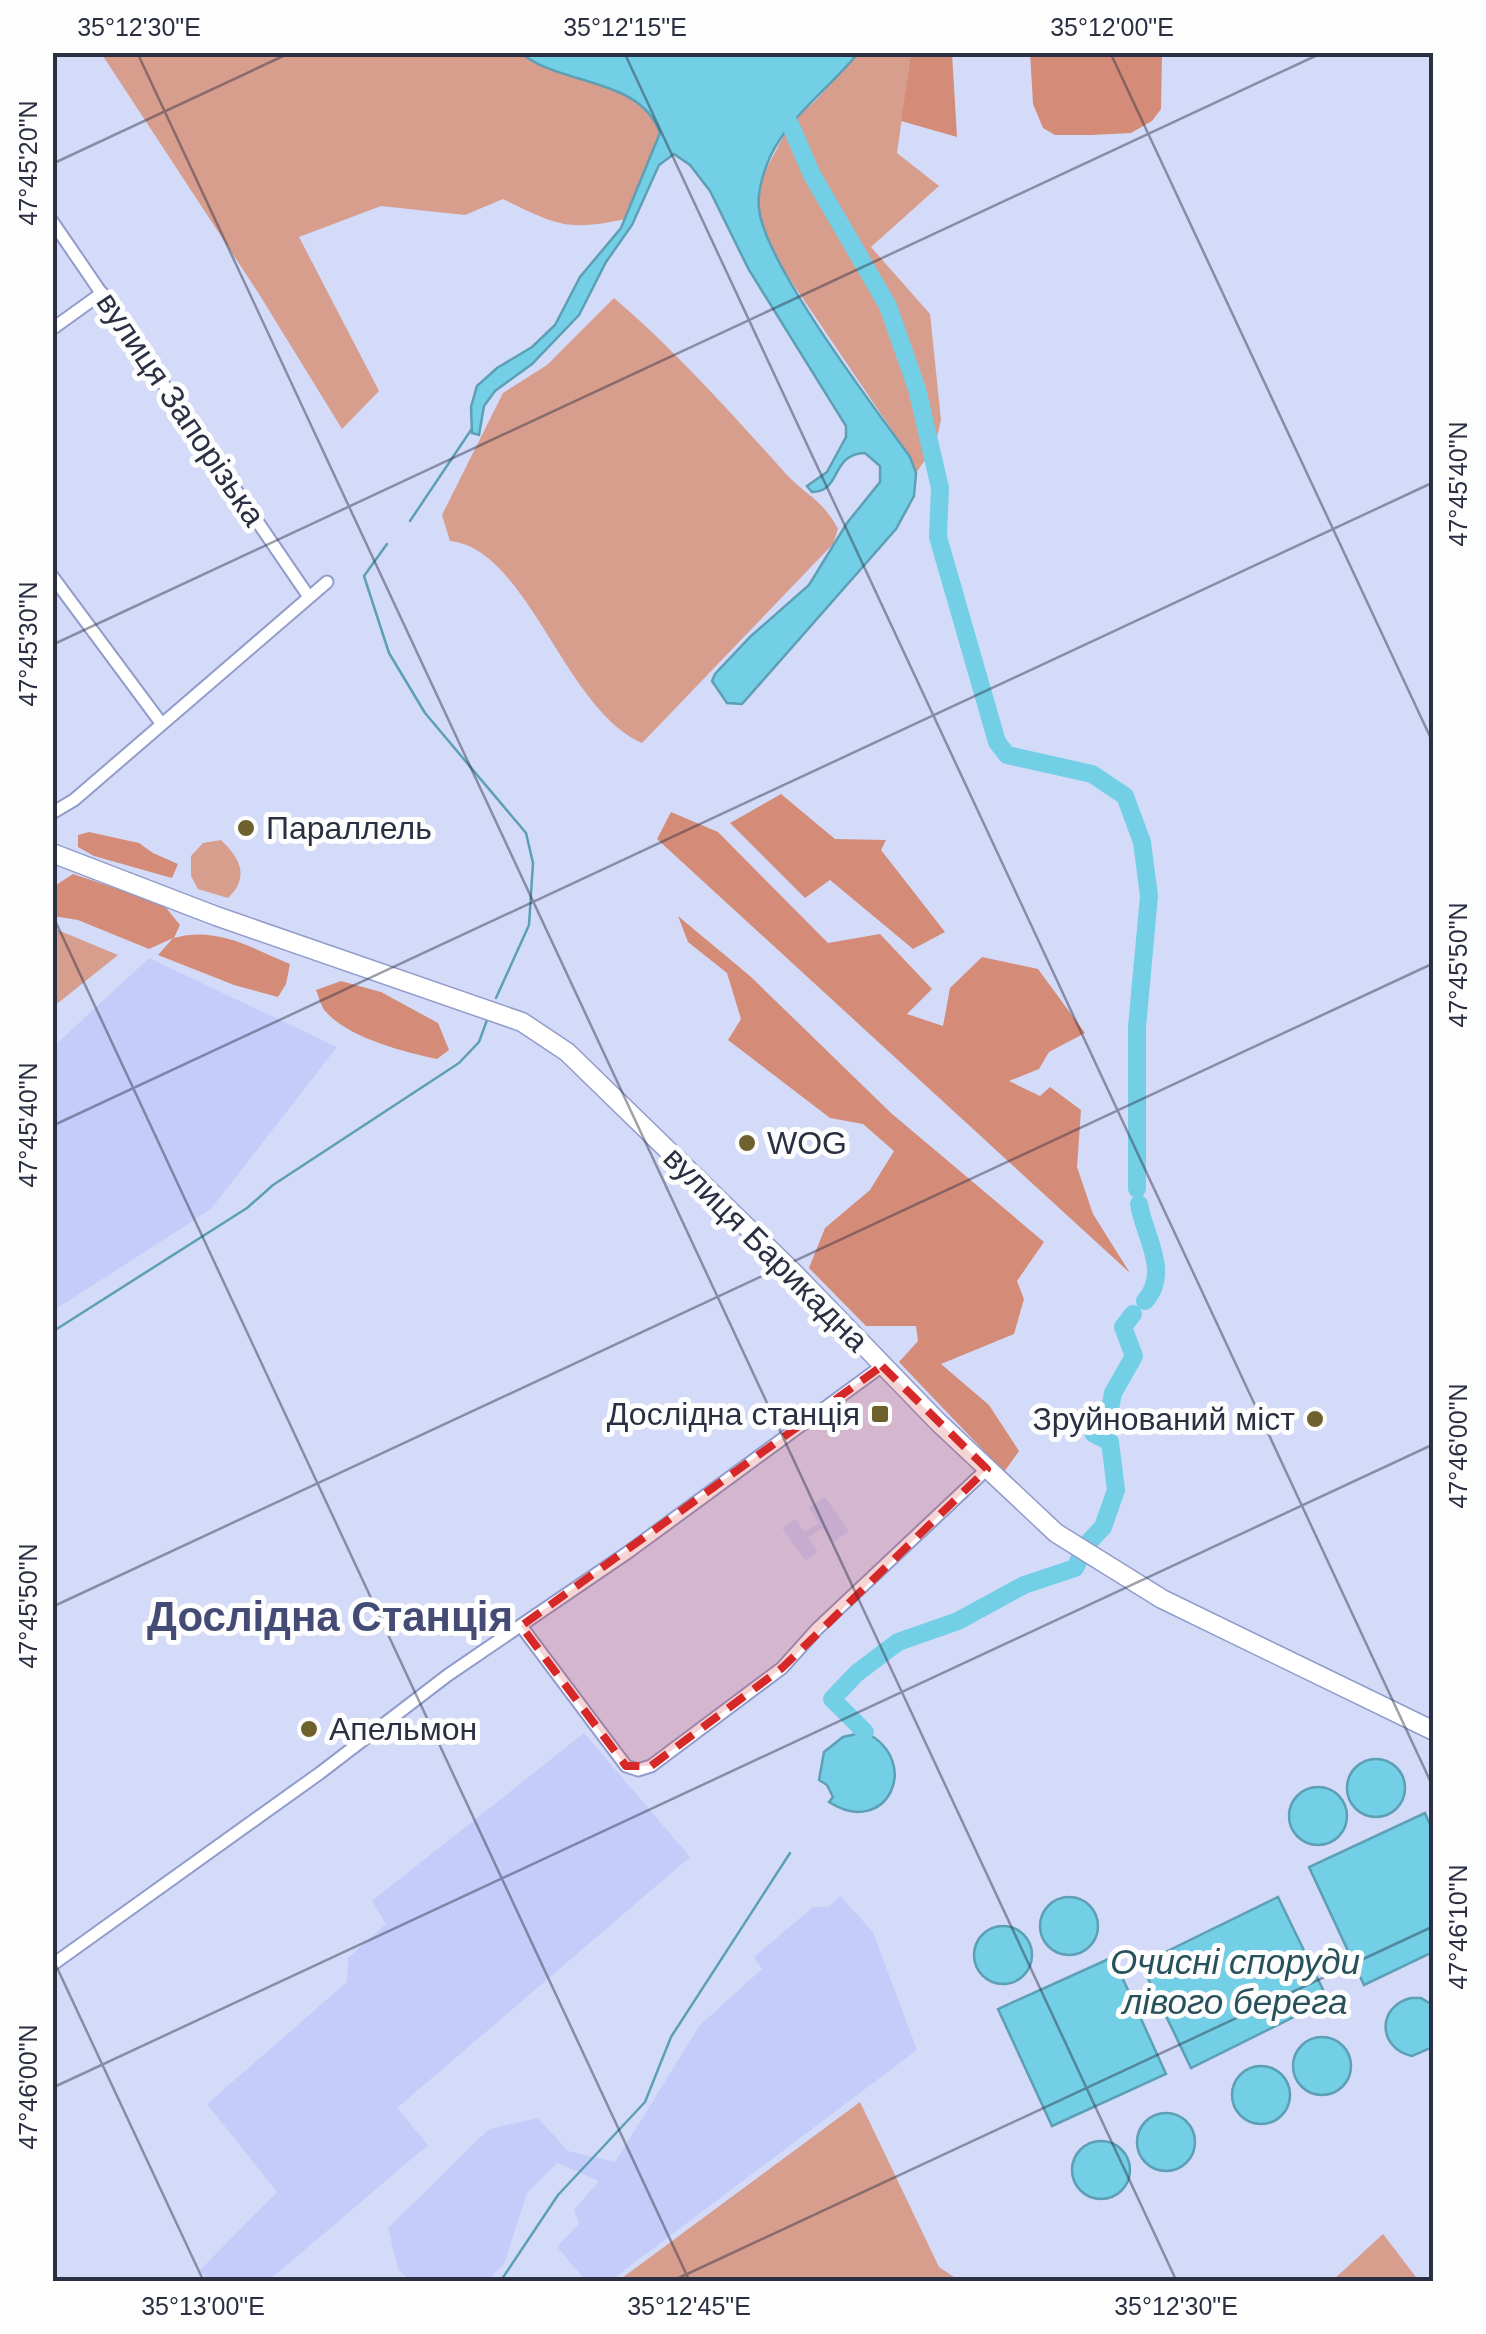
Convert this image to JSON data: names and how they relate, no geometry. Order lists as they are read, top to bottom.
{
  "streets": {
    "main road": ["вулиця Барикадна"],
    "street": ["вулиця Запорізька"]
  },
  "districts": ["Дослідна Станція"],
  "water": ["Очисні споруди лівого берега"],
  "places": {
    "other": [
      "Параллель",
      "WOG",
      "Зруйнований міст",
      "Апельмон"
    ],
    "transit": ["Дослідна станція"]
  },
  "coordinates": [
    "35°12'30\"E",
    "35°12'15\"E",
    "35°12'00\"E",
    "47°45'20\"N",
    "47°45'40\"N",
    "47°45'30\"N",
    "47°45'50\"N",
    "47°46'00\"N",
    "47°46'10\"N",
    "35°13'00\"E",
    "35°12'45\"E"
  ]
}
